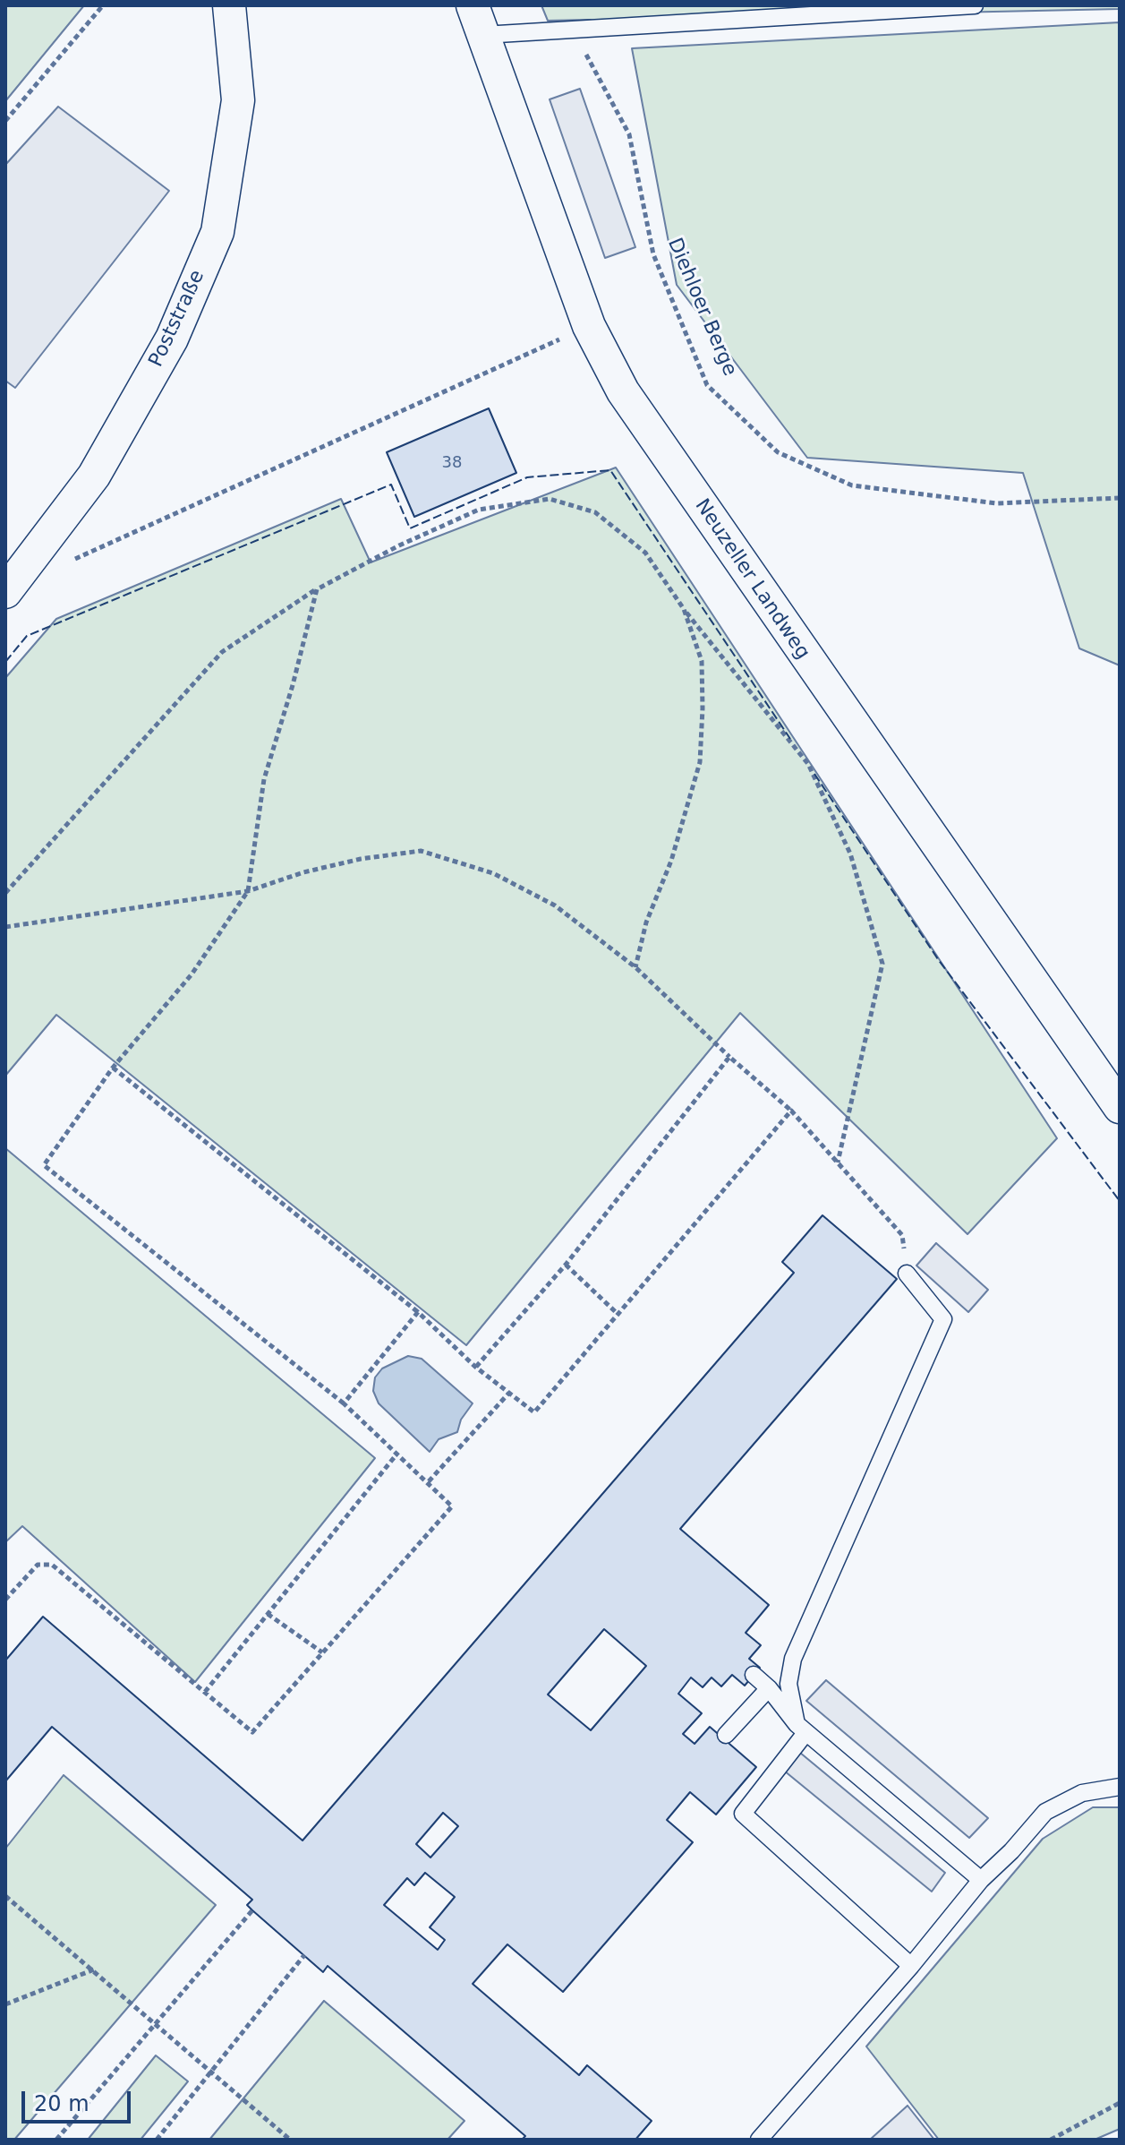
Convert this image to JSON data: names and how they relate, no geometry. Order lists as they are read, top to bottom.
{
  "streets": {
    "street": ["Poststraße", "Neuzeller Landweg"],
    "path": ["Diehloer Berge"]
  },
  "house_numbers": ["38"],
  "scale_bar": "20 m"
}
